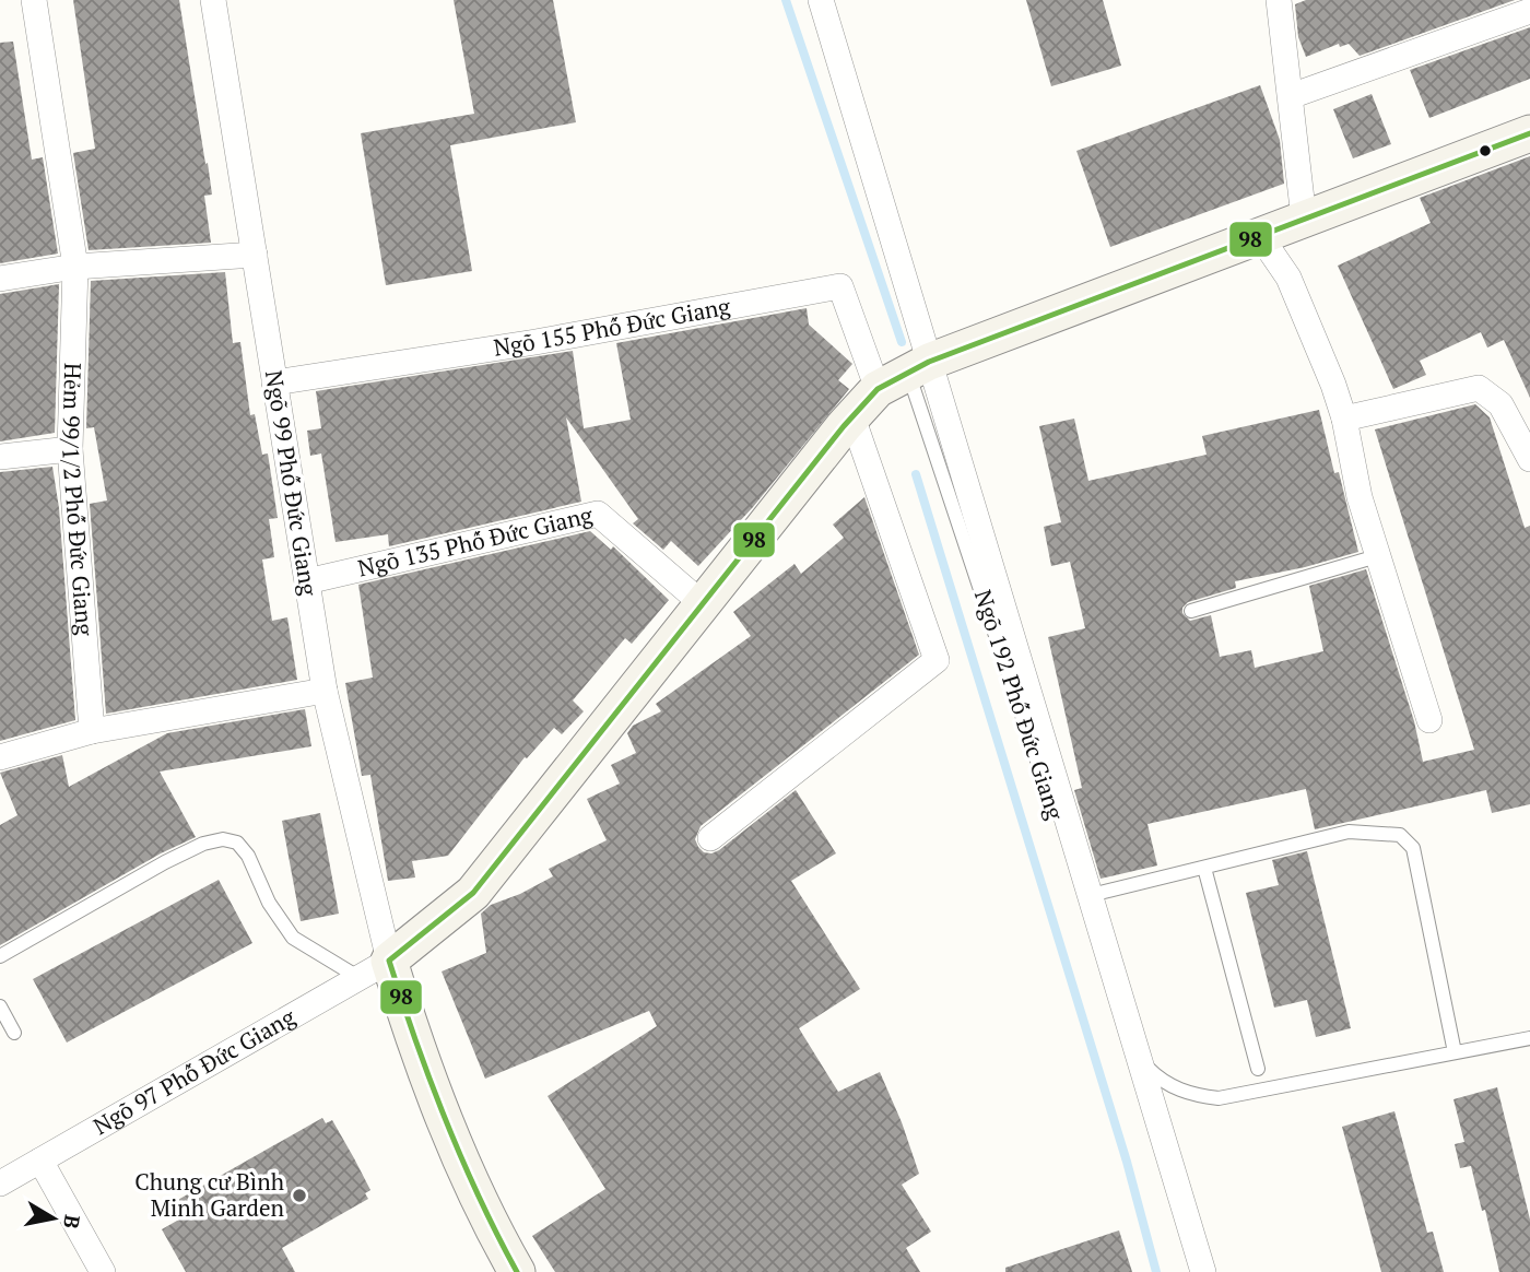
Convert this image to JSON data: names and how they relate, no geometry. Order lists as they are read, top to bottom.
{
  "streets": {
    "street": [
      "Ngõ 155 Phố Đức Giang",
      "Ngõ 99 Phố Đức Giang",
      "Hẻm 99/1/2 Phố Đức Giang",
      "Ngõ 135 Phố Đức Giang",
      "Ngõ 97 Phố Đức Giang"
    ]
  },
  "crossings": [
    ["Ngõ 155 Phố Đức Giang", "Ngõ 99 Phố Đức Giang"],
    ["Ngõ 99 Phố Đức Giang", "Ngõ 135 Phố Đức Giang"],
    ["Ngõ 99 Phố Đức Giang", "Ngõ 97 Phố Đức Giang"]
  ],
  "places": ["Chung cư Bình Minh Garden"],
  "lines": ["transit line 98"],
  "north": "right"
}
